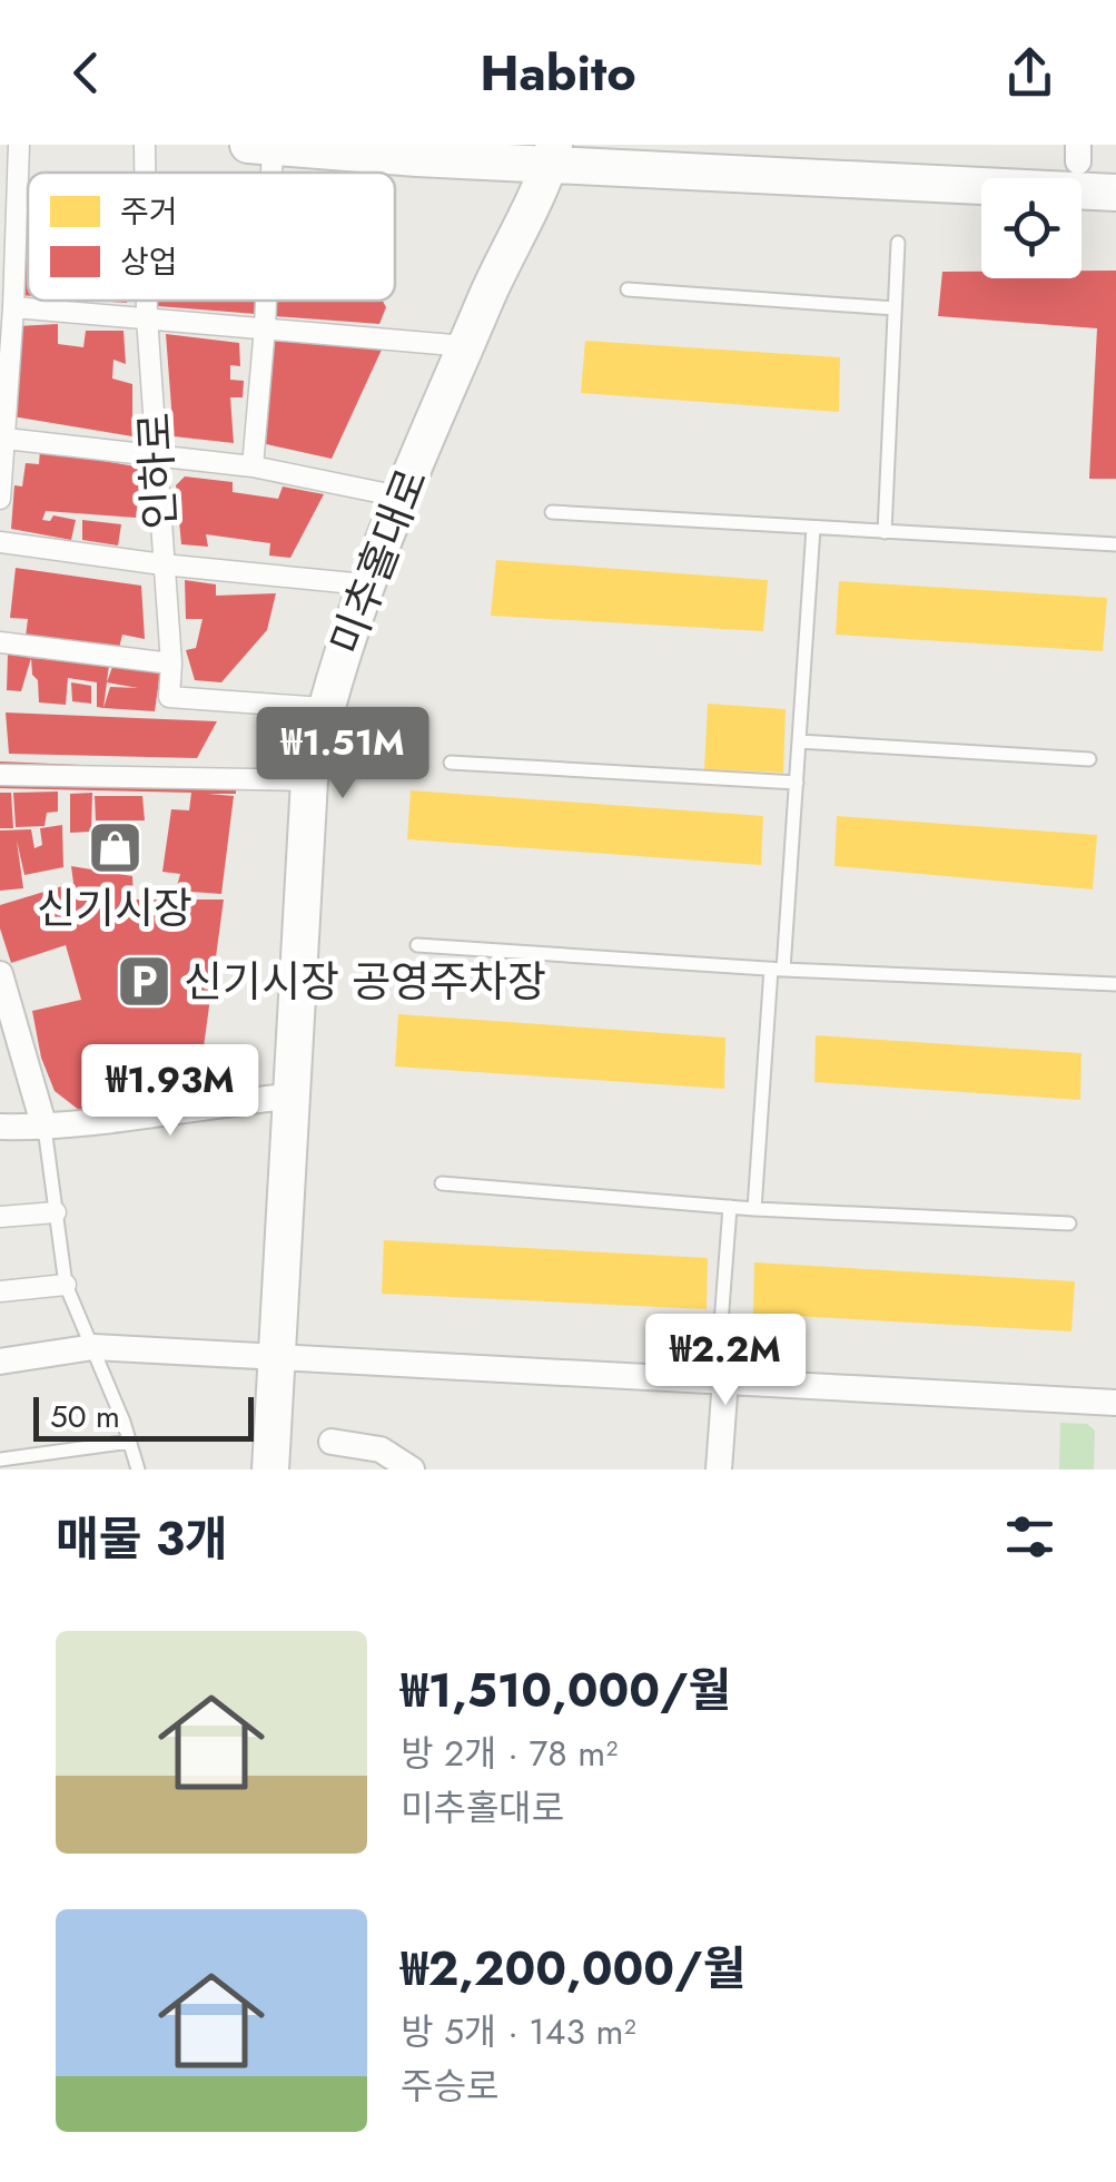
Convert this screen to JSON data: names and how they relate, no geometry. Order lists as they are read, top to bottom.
{
  "streets": {
    "main road": ["미추홀대로"],
    "street": ["인하로"]
  },
  "crossings": [
    ["인하로", "미추홀대로"]
  ],
  "places": {
    "shop": ["신기시장"],
    "parking": ["신기시장 공영주차장"]
  },
  "legend": ["주거", "상업"],
  "scale_bar": "50 m",
  "page": {
    "header": "Habito",
    "price": ["₩1.51M", "₩1.93M", "₩2.2M"],
    "scale": "50 m",
    "heading": "매물 3개",
    "list": [
      {
        "name": "₩1,510,000/월",
        "note": "방 2개 · 78 m² · 미추홀대로"
      },
      {
        "name": "₩2,200,000/월",
        "note": "방 5개 · 143 m² · 주승로"
      }
    ]
  }
}
